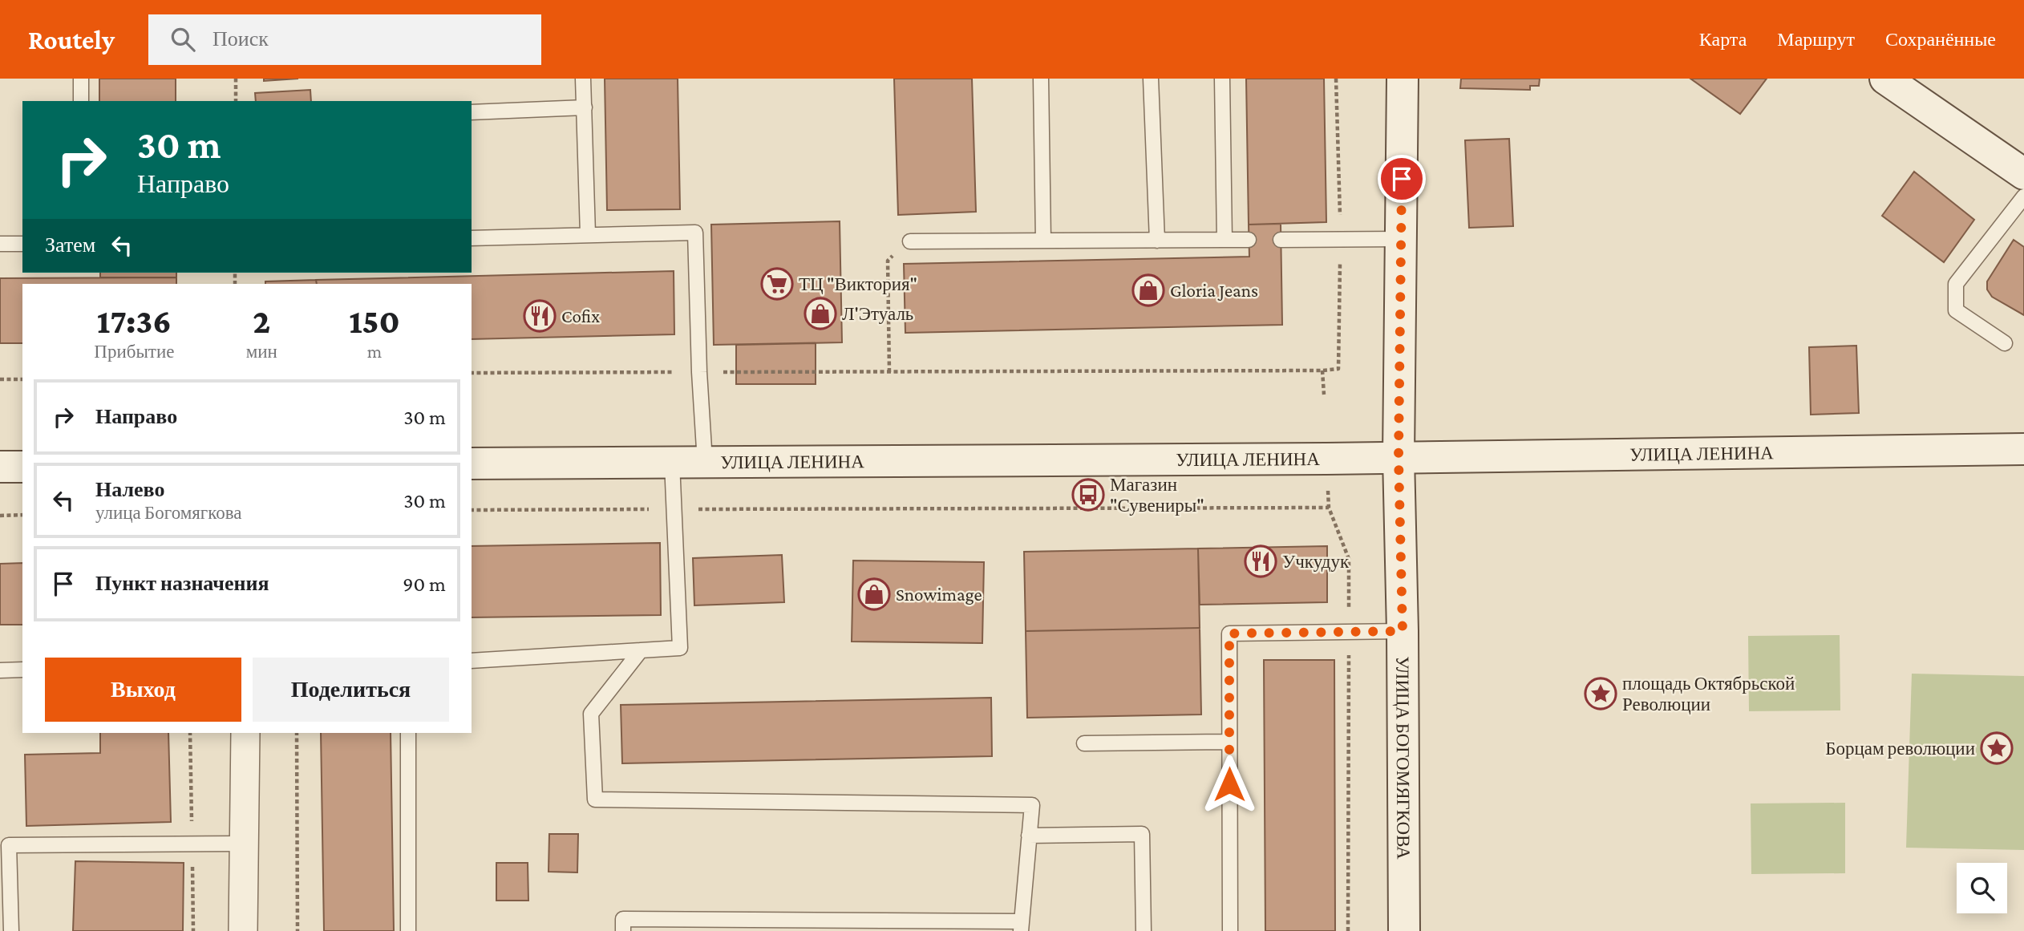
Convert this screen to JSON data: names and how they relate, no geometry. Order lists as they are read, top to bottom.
{
  "streets": {
    "main road": ["УЛИЦА ЛЕНИНА", "УЛИЦА БОГОМЯГКОВА"]
  },
  "crossings": [
    ["УЛИЦА ЛЕНИНА", "УЛИЦА БОГОМЯГКОВА"]
  ],
  "places": {
    "supermarket": ["ТЦ \"Виктория\""],
    "shop": ["Gloria Jeans", "Л'Этуаль", "Snowimage"],
    "restaurant": ["Cofix", "Учкудук"],
    "bus stop": ["Магазин \"Сувениры\""],
    "place": ["площадь Октябрьской Революции", "Борцам революции"]
  },
  "page": {
    "header": "Routely",
    "search": "Поиск",
    "nav": ["Карта", "Маршрут", "Сохранённые"],
    "turn": ["30 m", "Направо"],
    "then": "Затем",
    "eta": [
      "17:36",
      "Прибытие",
      "2",
      "мин",
      "150",
      "m"
    ],
    "list": [
      {
        "name": "Направо",
        "value": "30 m"
      },
      {
        "name": "Налево",
        "note": "улица Богомягкова",
        "value": "30 m"
      },
      {
        "name": "Пункт назначения",
        "value": "90 m"
      }
    ],
    "buttons": ["Выход", "Поделиться"]
  }
}
